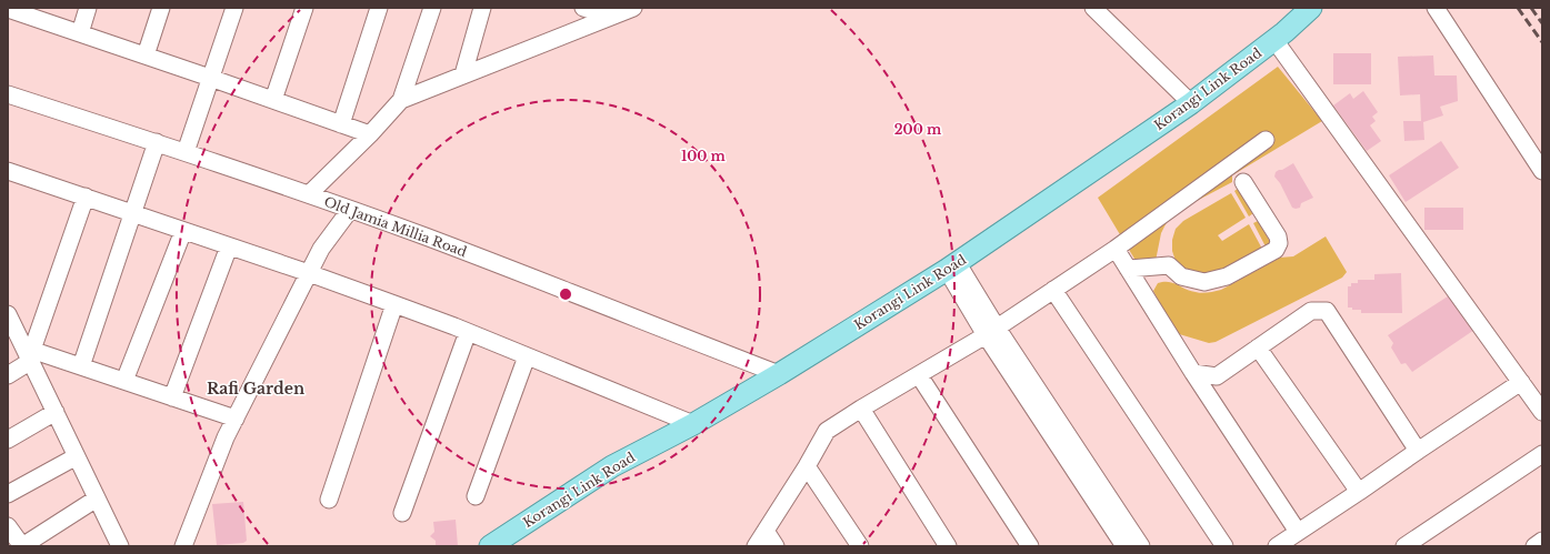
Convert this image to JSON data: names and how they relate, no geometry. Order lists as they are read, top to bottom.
{
  "streets": {
    "main road": ["Korangi Link Road"],
    "street": ["Old Jamia Millia Road"]
  },
  "crossings": [
    ["Korangi Link Road", "Old Jamia Millia Road"]
  ],
  "districts": ["Rafi Garden"],
  "rings": ["200 m", "100 m"]
}
